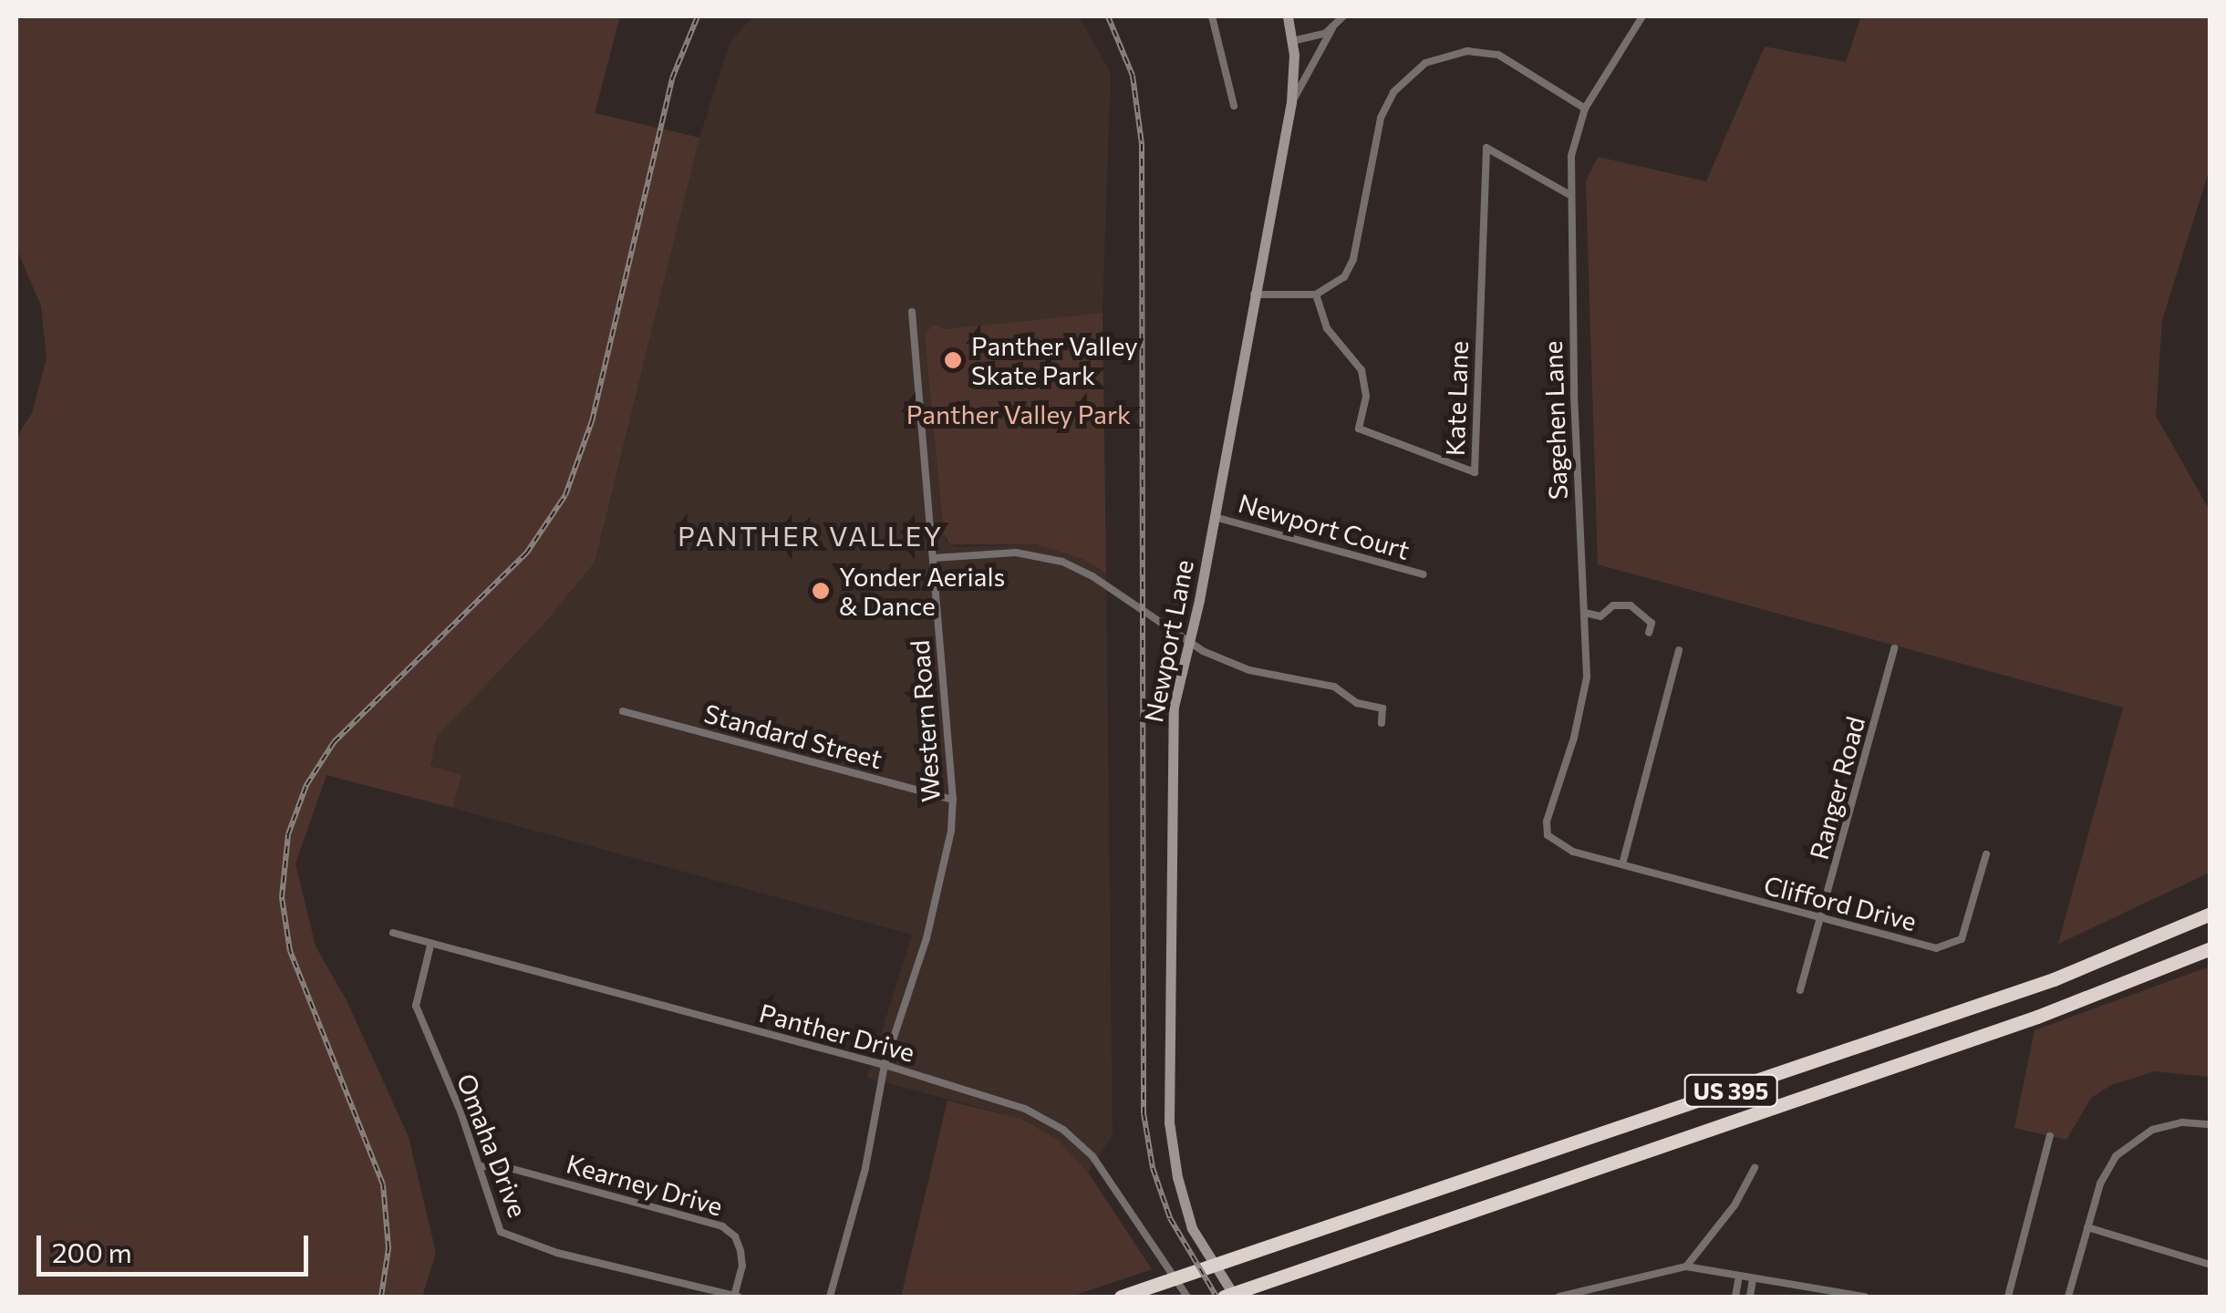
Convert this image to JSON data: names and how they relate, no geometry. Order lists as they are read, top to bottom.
{
  "streets": {
    "highway": ["US 395"],
    "street": [
      "Kate Lane",
      "Sagehen Lane",
      "Newport Court",
      "Newport Lane",
      "Western Road",
      "Standard Street",
      "Ranger Road",
      "Clifford Drive",
      "Panther Drive",
      "Omaha Drive",
      "Kearney Drive"
    ]
  },
  "crossings": [
    ["Kate Lane", "Sagehen Lane"],
    ["Sagehen Lane", "Clifford Drive"],
    ["Newport Court", "Newport Lane"],
    ["Western Road", "Standard Street"],
    ["Western Road", "Panther Drive"],
    ["Ranger Road", "Clifford Drive"],
    ["Panther Drive", "Omaha Drive"],
    ["Omaha Drive", "Kearney Drive"]
  ],
  "districts": ["PANTHER VALLEY"],
  "parks": ["Panther Valley Park"],
  "places": ["Panther Valley Skate Park", "Yonder Aerials & Dance"],
  "scale_bar": "200 m"
}
